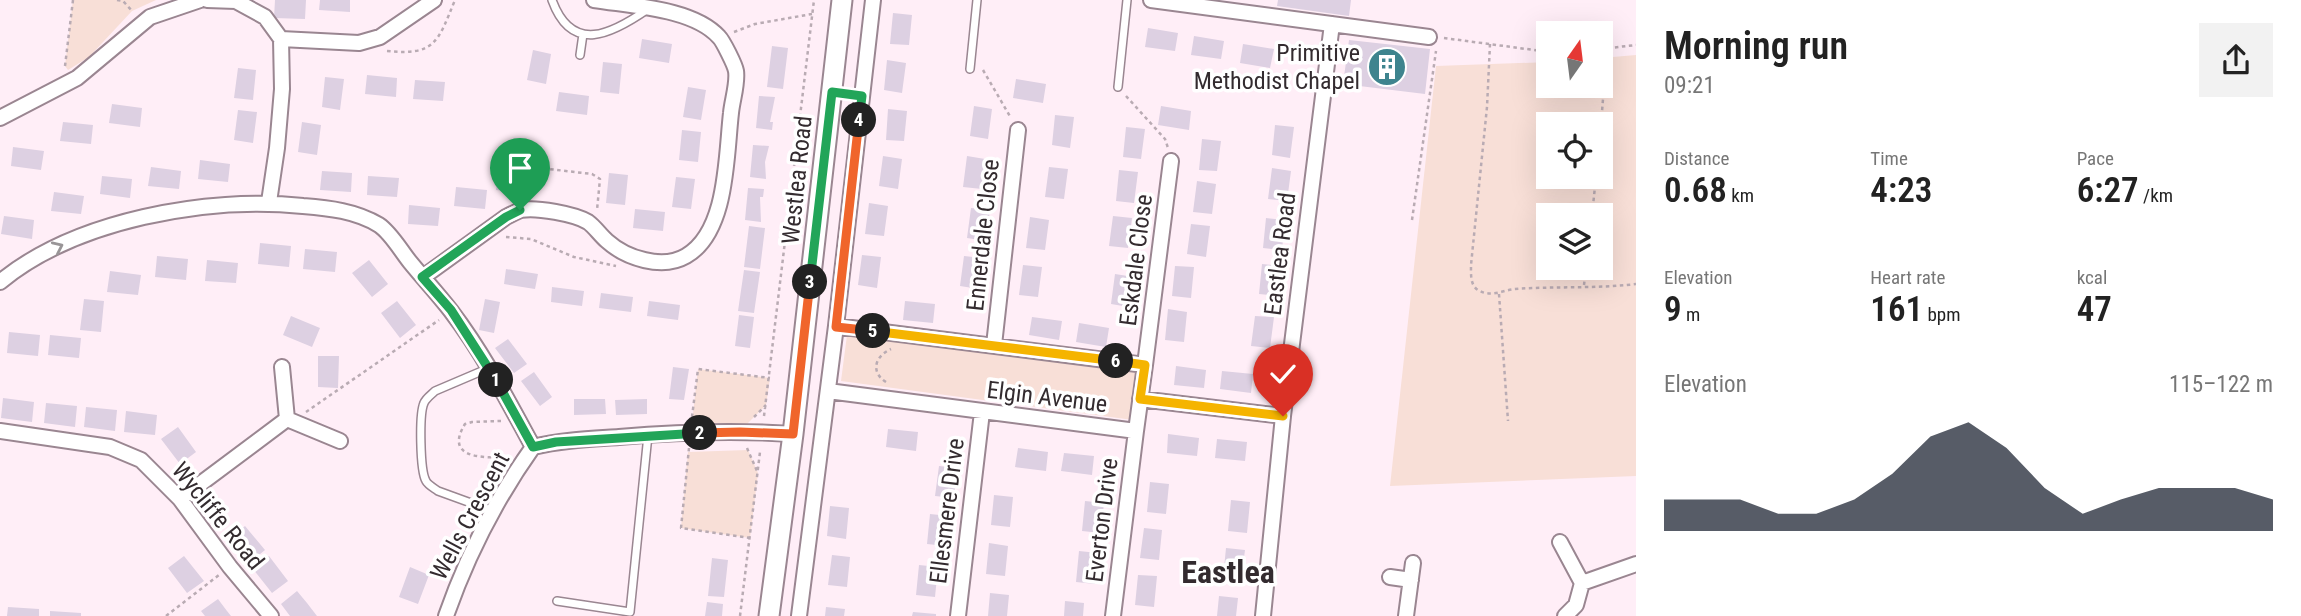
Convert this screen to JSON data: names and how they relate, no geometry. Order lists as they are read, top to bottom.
{
  "streets": {
    "main road": ["Westlea Road"],
    "street": [
      "Ennerdale Close",
      "Eastlea Road",
      "Eskdale Close",
      "Elgin Avenue",
      "Ellesmere Drive",
      "Wycliffe Road",
      "Wells Crescent",
      "Everton Drive"
    ]
  },
  "crossings": [
    ["Westlea Road", "Wells Crescent"],
    ["Ennerdale Close", "Elgin Avenue"],
    ["Eskdale Close", "Elgin Avenue"],
    ["Elgin Avenue", "Ellesmere Drive"],
    ["Elgin Avenue", "Everton Drive"]
  ],
  "districts": ["Eastlea"],
  "places": {
    "building": ["Primitive Methodist Chapel"]
  },
  "north": "top",
  "page": {
    "heading": ["Morning run", "09:21"],
    "pins": [
      "4",
      "3",
      "5",
      "6",
      "1",
      "2"
    ],
    "stats": [
      ["Distance", "0.68 km"],
      ["Time", "4:23"],
      ["Pace", "6:27 /km"],
      ["Elevation", "9 m"],
      ["Heart rate", "161 bpm"],
      ["kcal", "47"]
    ],
    "chart": ["Elevation", "115–122 m"]
  }
}
